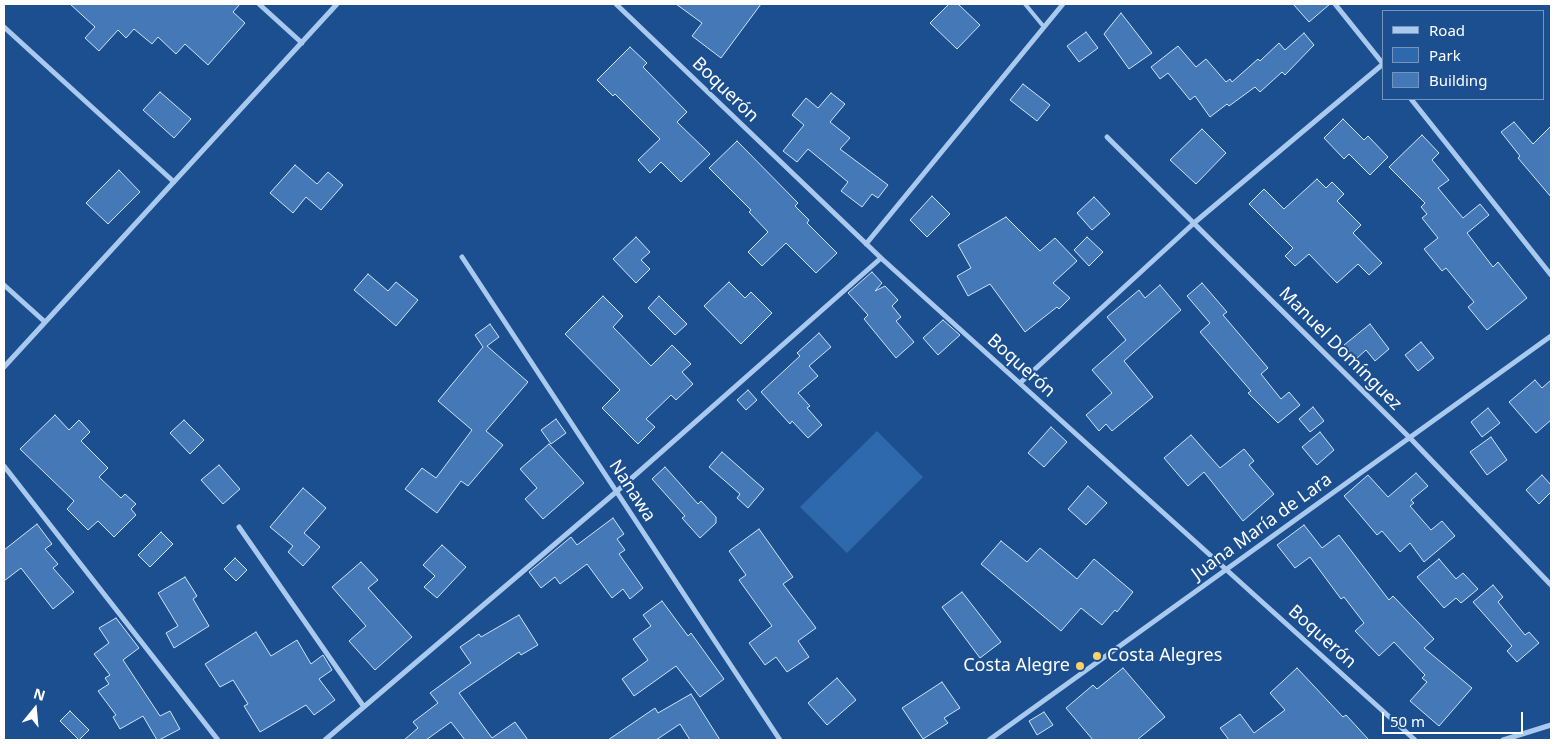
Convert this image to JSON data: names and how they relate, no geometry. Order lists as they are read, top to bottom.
{
  "streets": {
    "street": [
      "Boquerón",
      "Manuel Domínguez",
      "Nanawa",
      "Juana María de Lara"
    ]
  },
  "crossings": [
    ["Boquerón", "Juana María de Lara"],
    ["Manuel Domínguez", "Juana María de Lara"]
  ],
  "places": ["Costa Alegres", "Costa Alegre"],
  "legend": ["Road", "Park", "Building"],
  "scale_bar": "50 m",
  "north": "top"
}
